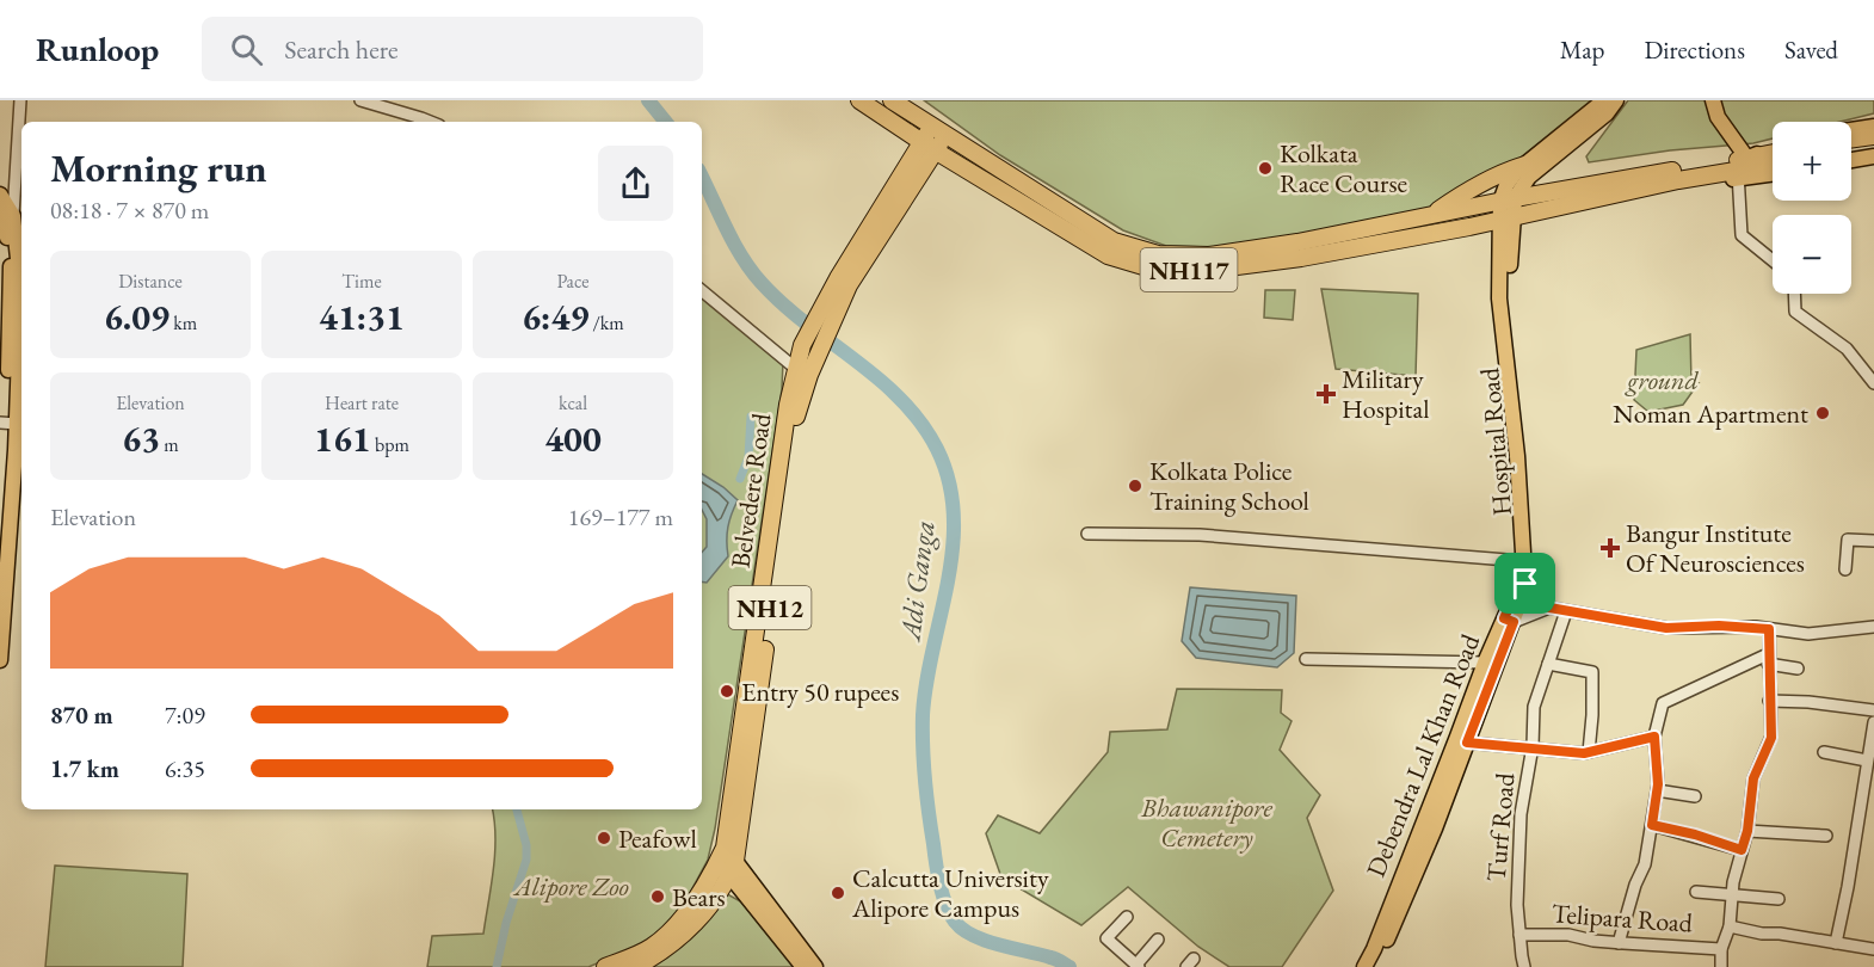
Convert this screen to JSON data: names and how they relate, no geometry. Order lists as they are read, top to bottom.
{
  "streets": {
    "highway": ["Belvedere Road", "NH12"],
    "main road": ["Hospital Road", "Debendra Lal Khan Road"],
    "street": ["Turf Road", "Telipara Road"]
  },
  "crossings": [
    ["Hospital Road", "Debendra Lal Khan Road"],
    ["Belvedere Road", "NH12"],
    ["Turf Road", "Telipara Road"]
  ],
  "water": ["Adi Ganga"],
  "parks": ["ground", "Bhawanipore Cemetery", "Alipore Zoo"],
  "places": {
    "other": [
      "Kolkata Race Course",
      "Noman Apartment",
      "Kolkata Police Training School",
      "Entry 50 rupees",
      "Peafowl",
      "Calcutta University Alipore Campus",
      "Bears"
    ],
    "health": ["Military Hospital", "Bangur Institute Of Neurosciences"]
  },
  "page": {
    "header": "Runloop",
    "search": "Search here",
    "nav": ["Map", "Directions", "Saved"],
    "map_buttons": ["+", "−"],
    "heading": ["Morning run", "08:18 · 7 × 870 m"],
    "stats": [
      ["Distance", "6.09 km"],
      ["Time", "41:31"],
      ["Pace", "6:49 /km"],
      ["Elevation", "63 m"],
      ["Heart rate", "161 bpm"],
      ["kcal", "400"]
    ],
    "chart": ["Elevation", "169–177 m"],
    "list": [
      {
        "name": "870 m",
        "note": "7:09"
      },
      {
        "name": "1.7 km",
        "note": "6:35"
      }
    ]
  }
}
